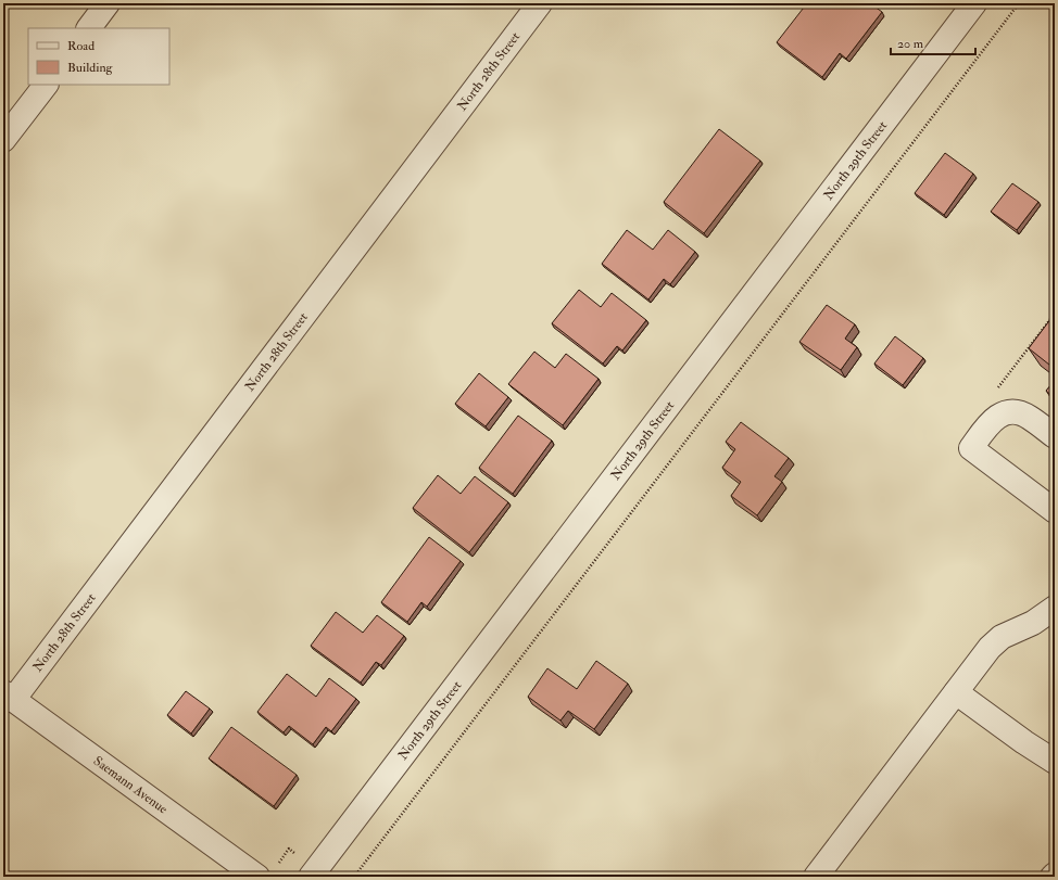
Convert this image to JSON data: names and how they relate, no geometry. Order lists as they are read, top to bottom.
{
  "streets": {
    "street": ["North 28th Street", "North 29th Street", "Saemann Avenue"]
  },
  "crossings": [
    ["North 28th Street", "Saemann Avenue"]
  ],
  "legend": ["Road", "Building"],
  "scale_bar": "20 m"
}
